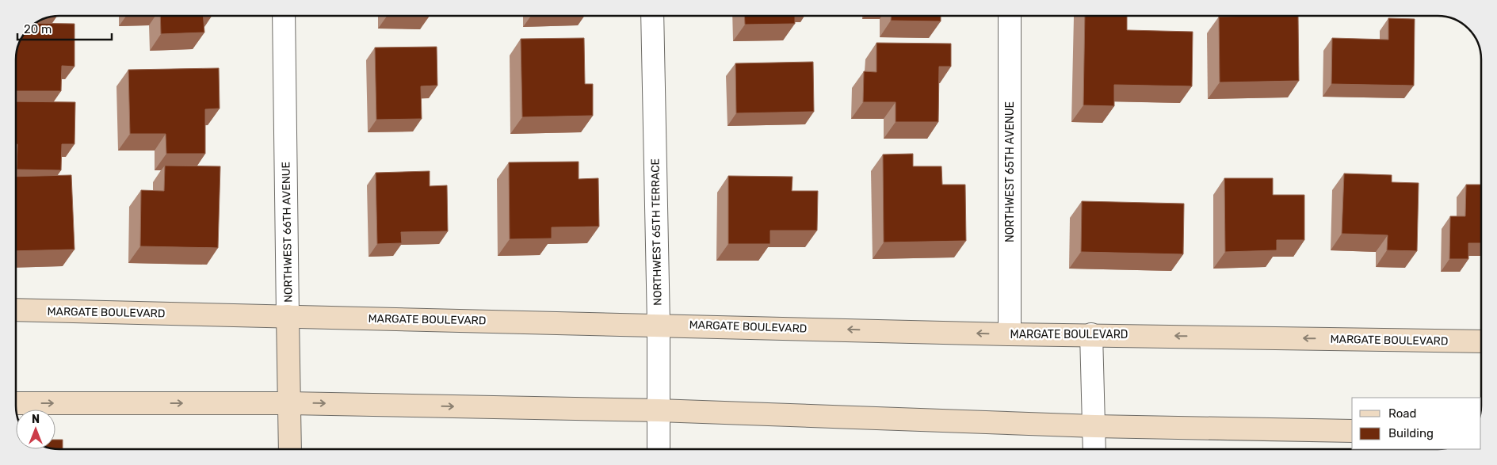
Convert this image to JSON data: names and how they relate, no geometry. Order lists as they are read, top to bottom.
{
  "streets": {
    "street": [
      "NORTHWEST 65TH AVENUE",
      "NORTHWEST 66TH AVENUE",
      "NORTHWEST 65TH TERRACE",
      "MARGATE BOULEVARD"
    ]
  },
  "crossings": [
    ["NORTHWEST 65TH AVENUE", "MARGATE BOULEVARD"],
    ["NORTHWEST 66TH AVENUE", "MARGATE BOULEVARD"],
    ["NORTHWEST 65TH TERRACE", "MARGATE BOULEVARD"]
  ],
  "legend": ["Road", "Building"],
  "scale_bar": "20 m",
  "north": "top"
}
